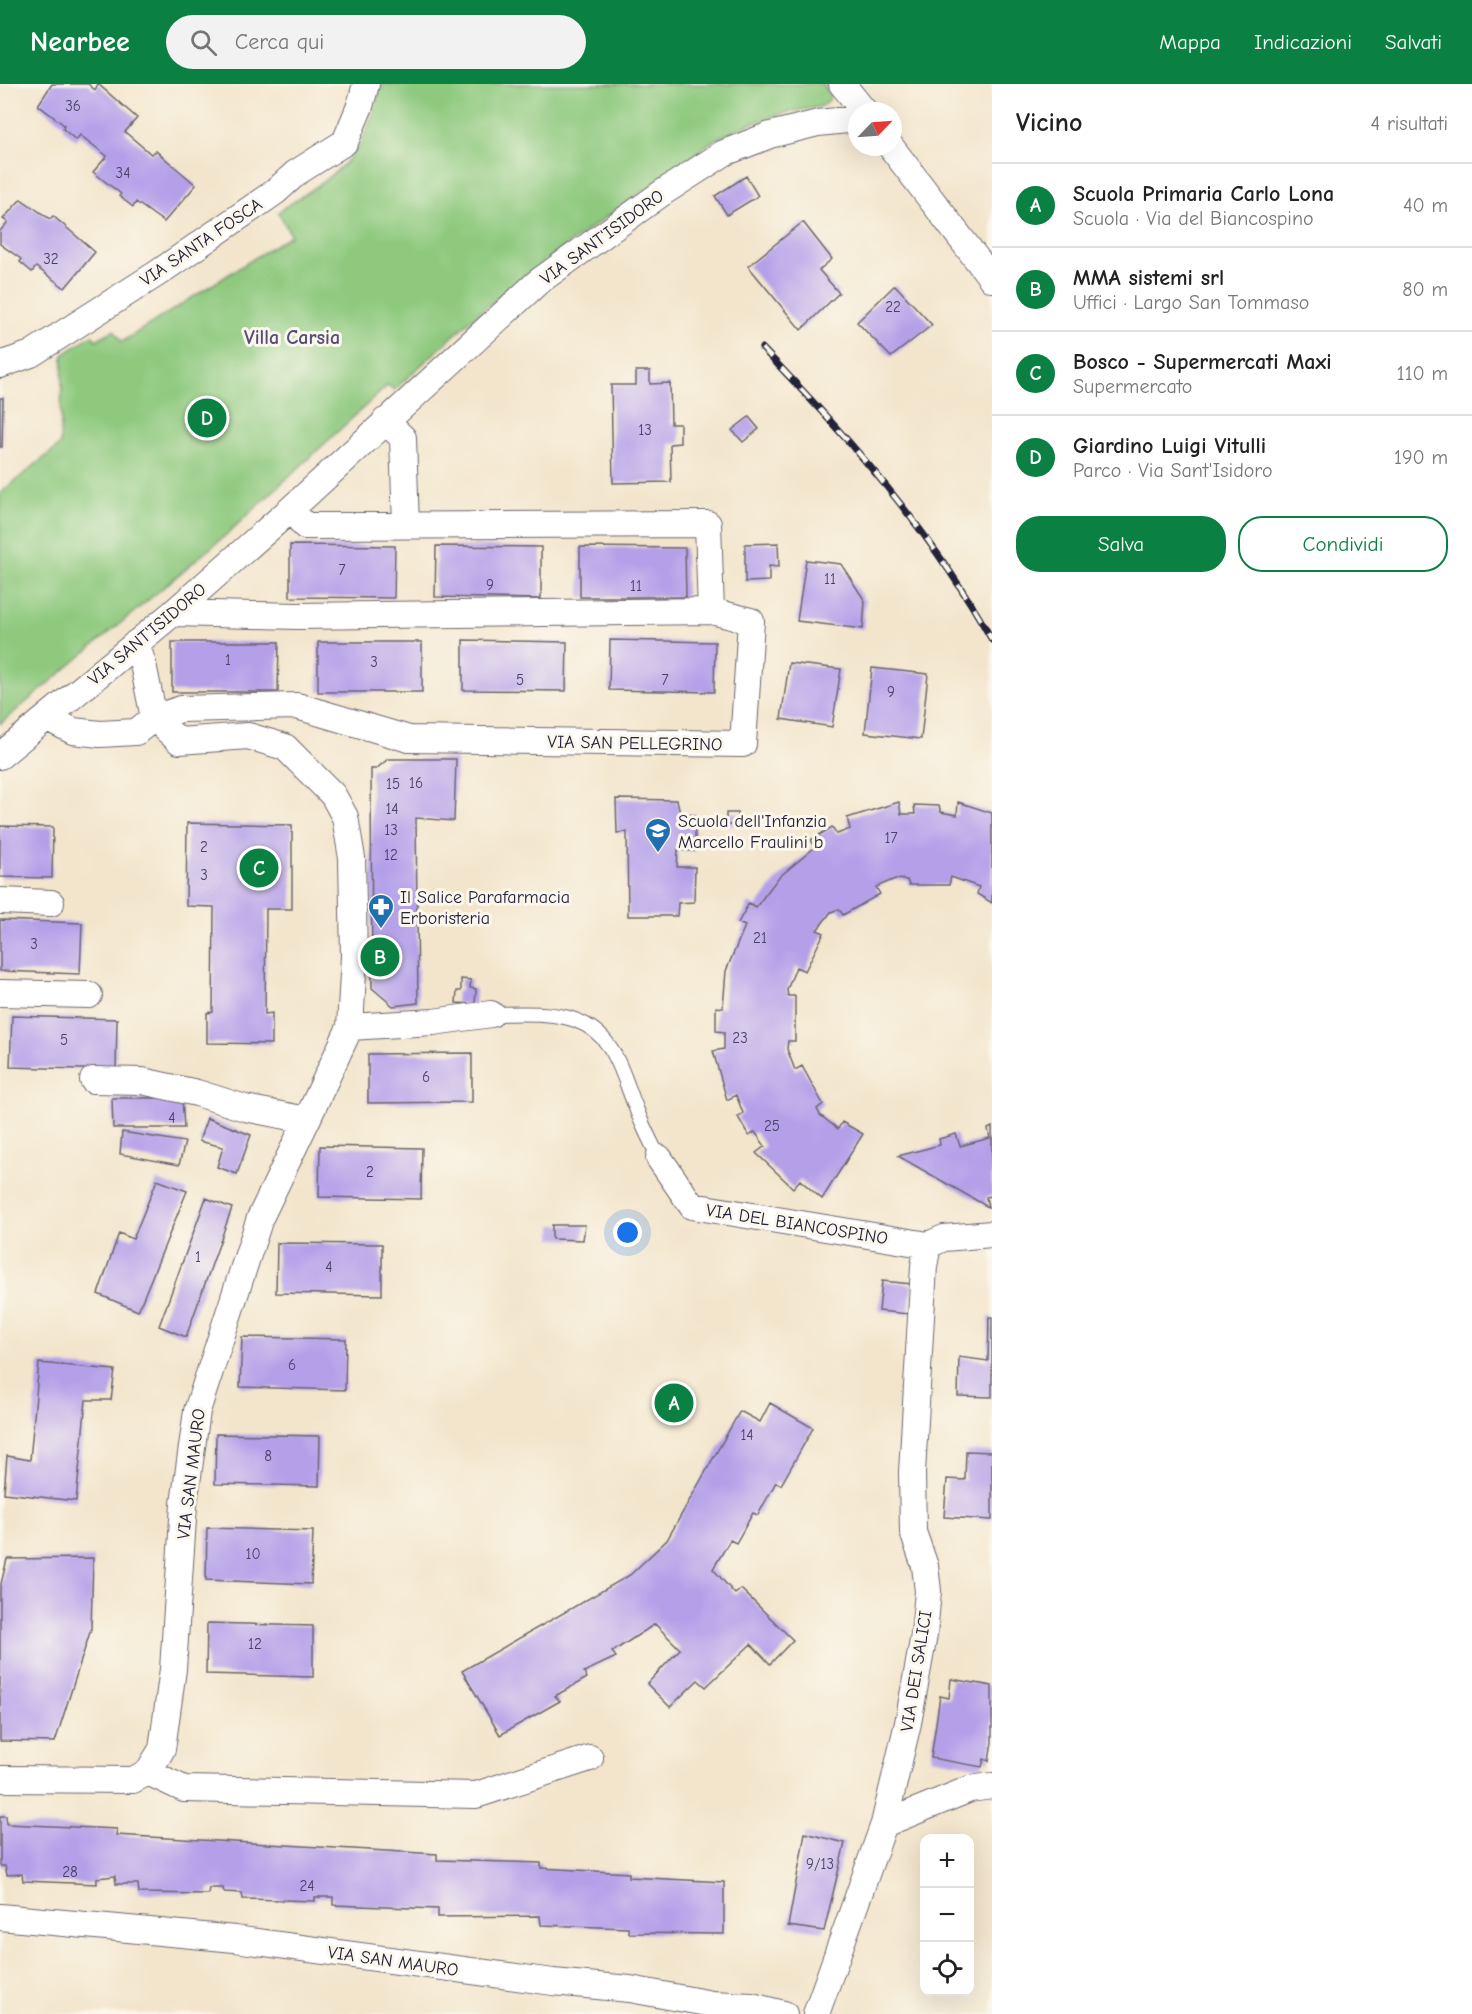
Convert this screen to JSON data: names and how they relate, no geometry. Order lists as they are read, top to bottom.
{
  "streets": {
    "street": [
      "VIA SANT'ISIDORO",
      "VIA SANTA FOSCA",
      "VIA SAN PELLEGRINO",
      "VIA DEL BIANCOSPINO",
      "VIA SAN MAURO",
      "VIA DEI SALICI"
    ]
  },
  "crossings": [
    ["VIA SANT'ISIDORO", "VIA SAN PELLEGRINO"],
    ["VIA DEL BIANCOSPINO", "VIA SAN MAURO"],
    ["VIA DEL BIANCOSPINO", "VIA DEI SALICI"]
  ],
  "districts": ["Villa Carsia"],
  "places": {
    "school or university": ["Scuola dell'Infanzia Marcello Fraulini b"],
    "pharmacy": ["Il Salice Parafarmacia Erboristeria"]
  },
  "house_numbers": [
    "36",
    "34",
    "32",
    "22",
    "13",
    "7",
    "11",
    "9",
    "11",
    "1",
    "3",
    "5",
    "7",
    "9",
    "16",
    "15",
    "14",
    "13",
    "17",
    "2",
    "12",
    "3",
    "21",
    "3",
    "23",
    "5",
    "6",
    "4",
    "25",
    "2",
    "1",
    "4",
    "6",
    "14",
    "8",
    "10",
    "12",
    "9/13",
    "28",
    "24"
  ],
  "north": "top right",
  "page": {
    "header": "Nearbee",
    "search": "Cerca qui",
    "nav": ["Mappa", "Indicazioni", "Salvati"],
    "heading": ["Vicino", "4 risultati"],
    "list": [
      {
        "mark": "A",
        "name": "Scuola Primaria Carlo Lona",
        "note": "Scuola · Via del Biancospino",
        "value": "40 m"
      },
      {
        "mark": "B",
        "name": "MMA sistemi srl",
        "note": "Uffici · Largo San Tommaso",
        "value": "80 m"
      },
      {
        "mark": "C",
        "name": "Bosco - Supermercati Maxi",
        "note": "Supermercato",
        "value": "110 m"
      },
      {
        "mark": "D",
        "name": "Giardino Luigi Vitulli",
        "note": "Parco · Via Sant'Isidoro",
        "value": "190 m"
      }
    ],
    "pins": [
      "D",
      "C",
      "B",
      "A"
    ],
    "buttons": ["Salva", "Condividi"],
    "map_buttons": ["+", "−"]
  }
}
